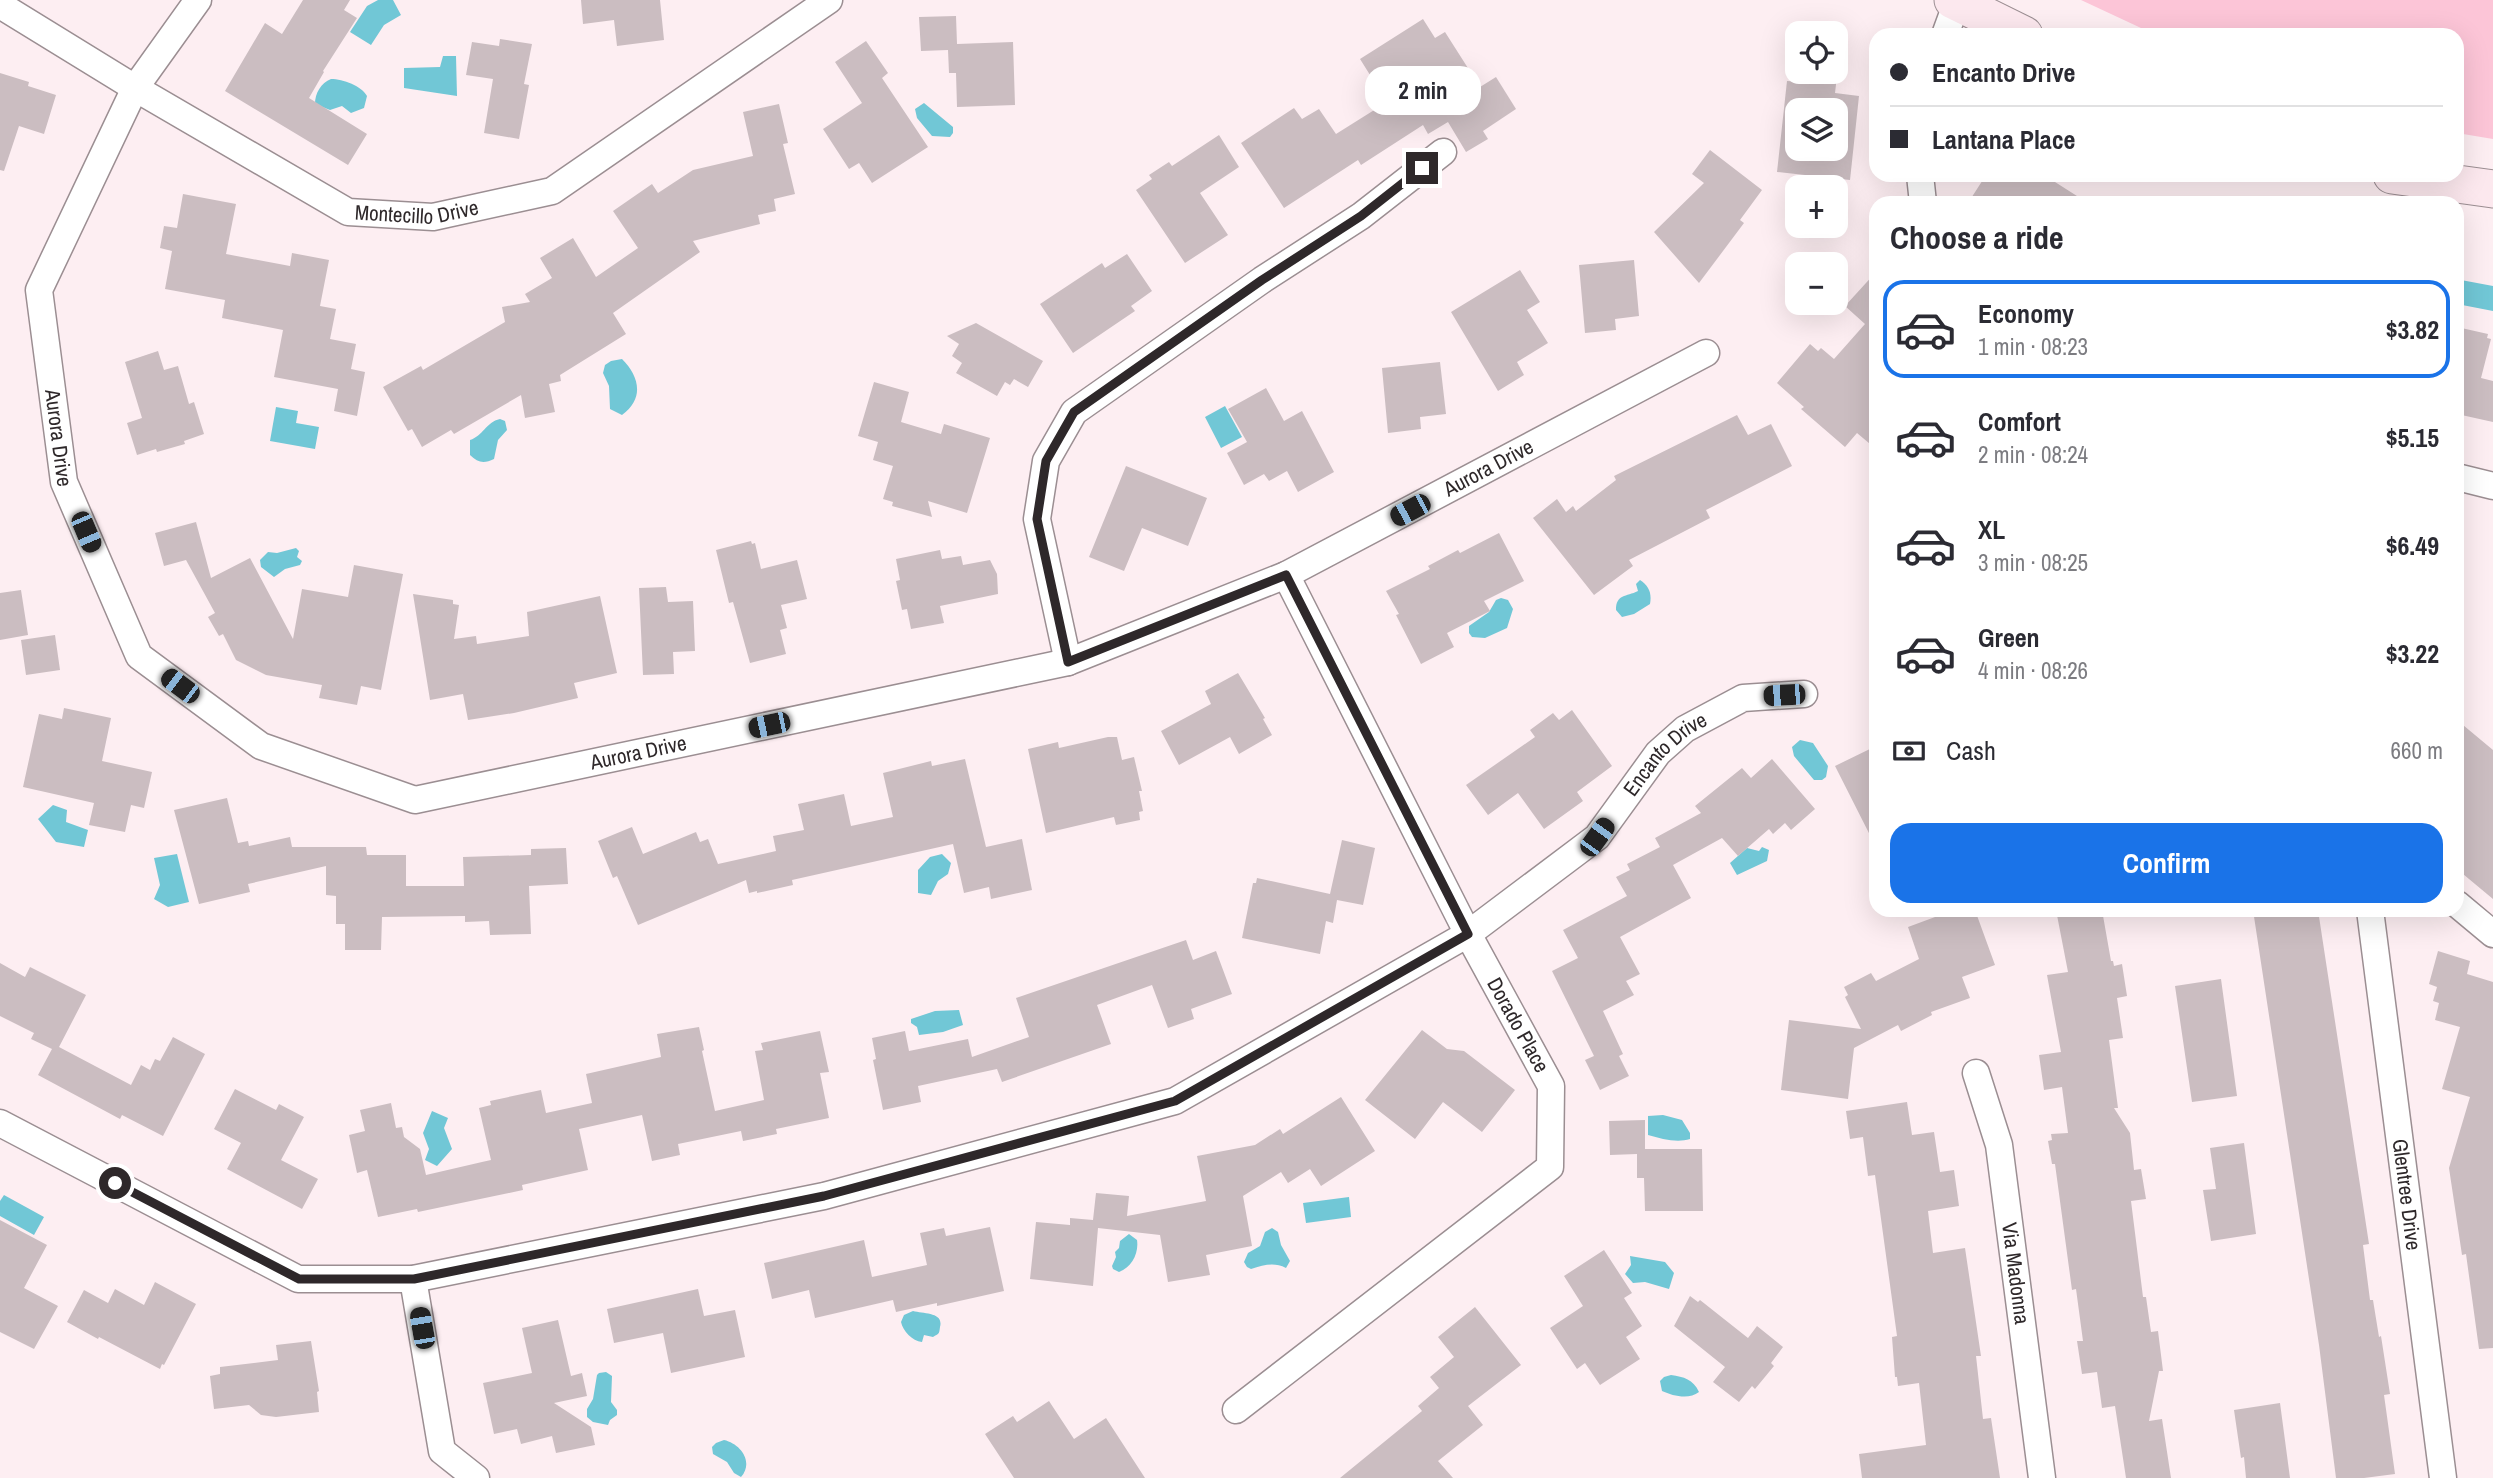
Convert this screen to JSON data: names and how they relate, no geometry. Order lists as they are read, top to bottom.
{
  "streets": {
    "street": [
      "Montecillo Drive",
      "Aurora Drive",
      "Encanto Drive",
      "Dorado Place",
      "Glentree Drive",
      "Via Madonna"
    ]
  },
  "crossings": [
    ["Montecillo Drive", "Aurora Drive"],
    ["Aurora Drive", "Dorado Place"],
    ["Encanto Drive", "Dorado Place"]
  ],
  "page": {
    "map_buttons": ["+", "−"],
    "banner": ["Encanto Drive", "Lantana Place"],
    "bubble": "2 min",
    "heading": "Choose a ride",
    "list": [
      {
        "name": "Economy",
        "note": "1 min · 08:23",
        "value": "$3.82"
      },
      {
        "name": "Comfort",
        "note": "2 min · 08:24",
        "value": "$5.15"
      },
      {
        "name": "XL",
        "note": "3 min · 08:25",
        "value": "$6.49"
      },
      {
        "name": "Green",
        "note": "4 min · 08:26",
        "value": "$3.22"
      }
    ],
    "pay": ["Cash", "660 m"],
    "buttons": "Confirm"
  }
}
